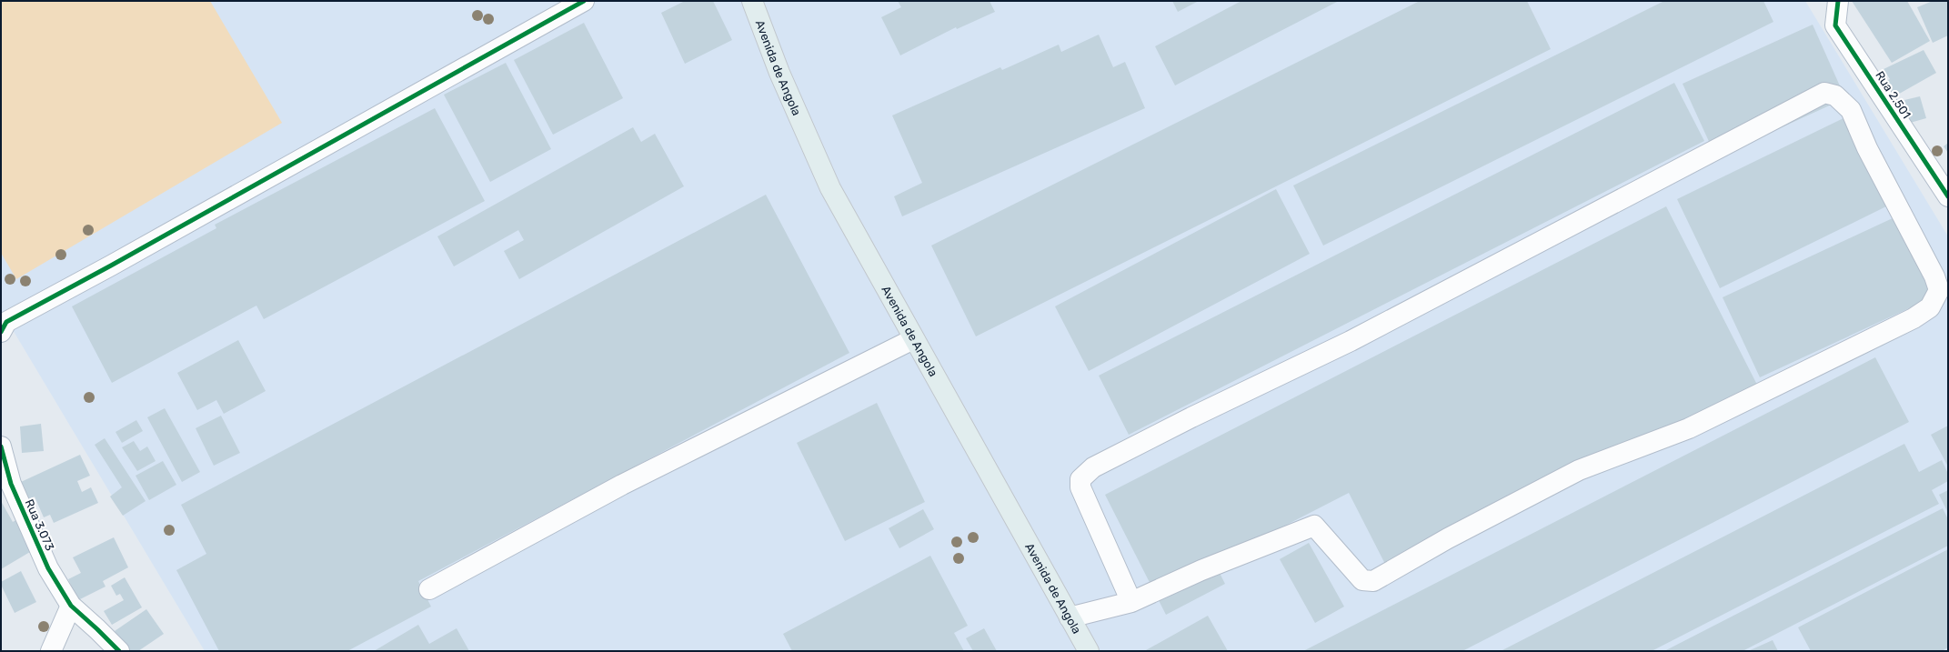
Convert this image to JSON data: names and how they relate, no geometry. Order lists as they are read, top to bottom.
{
  "streets": {
    "main road": ["Avenida de Angola"],
    "street": ["Rua 2.501", "Rua 3.073"]
  }
}
